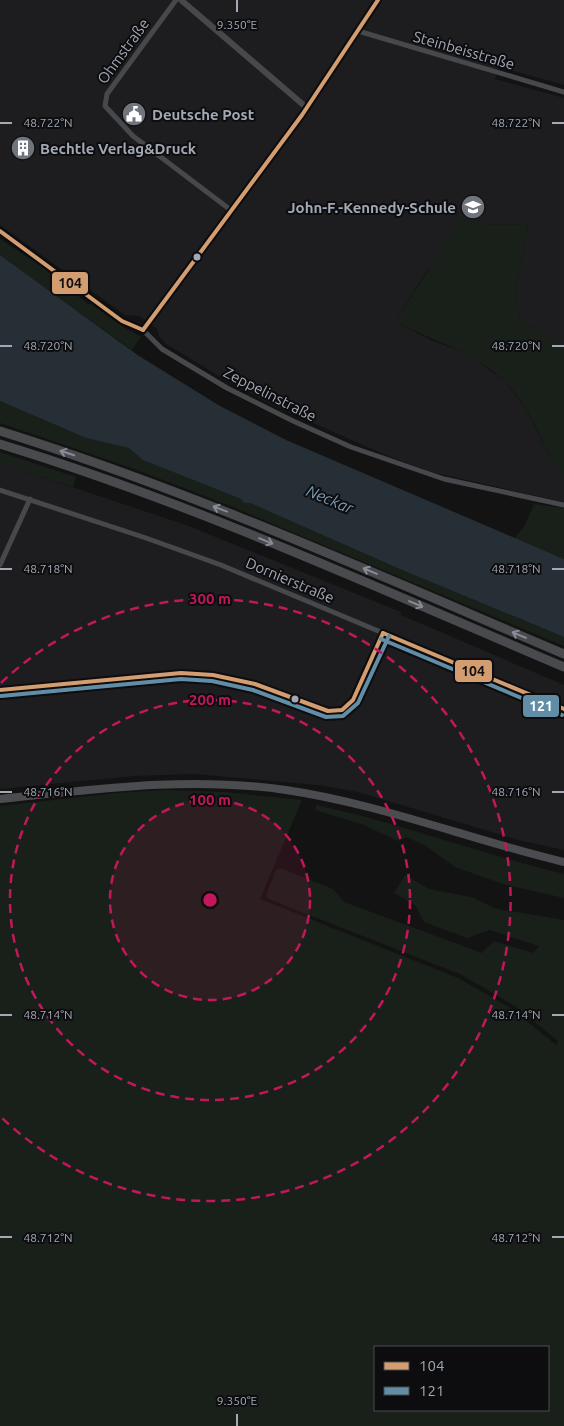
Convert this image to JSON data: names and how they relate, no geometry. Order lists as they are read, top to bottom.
{
  "streets": {
    "street": [
      "Steinbeisstraße",
      "Ohmstraße",
      "Zeppelinstraße",
      "Dornierstraße"
    ]
  },
  "water": ["Neckar"],
  "places": {
    "public building": ["Deutsche Post"],
    "building": ["Bechtle Verlag&Druck"],
    "school or university": ["John-F.-Kennedy-Schule"]
  },
  "lines": ["transit line 104", "transit line 121"],
  "legend": ["104", "121"],
  "coordinates": [
    "9.350°E",
    "48.722°N",
    "48.720°N",
    "48.718°N",
    "48.716°N",
    "48.714°N",
    "48.712°N"
  ],
  "rings": ["300 m", "200 m", "100 m"]
}
